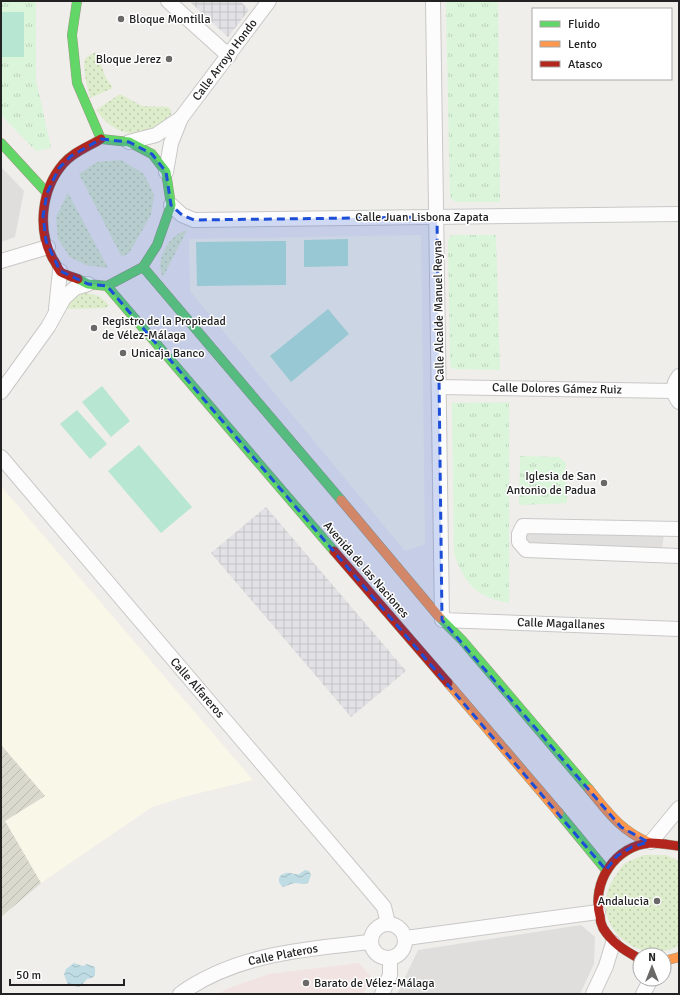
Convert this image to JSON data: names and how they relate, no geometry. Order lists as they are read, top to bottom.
{
  "streets": {
    "street": [
      "Calle Arroyo Hondo",
      "Calle Juan Lisbona Zapata",
      "Calle Alcalde Manuel Reyna",
      "Calle Dolores Gámez Ruiz",
      "Avenida de las Naciones",
      "Calle Magallanes",
      "Calle Alfareros",
      "Calle Plateros"
    ]
  },
  "crossings": [
    ["Calle Arroyo Hondo", "Calle Juan Lisbona Zapata"],
    ["Calle Arroyo Hondo", "Avenida de las Naciones"],
    ["Calle Juan Lisbona Zapata", "Calle Alcalde Manuel Reyna"],
    ["Calle Juan Lisbona Zapata", "Avenida de las Naciones"],
    ["Calle Alcalde Manuel Reyna", "Calle Dolores Gámez Ruiz"],
    ["Calle Alcalde Manuel Reyna", "Calle Magallanes"],
    ["Calle Alfareros", "Calle Plateros"]
  ],
  "places": [
    "Bloque Montilla",
    "Bloque Jerez",
    "Registro de la Propiedad de Vélez-Málaga",
    "Unicaja Banco",
    "Iglesia de San Antonio de Padua",
    "Andalucia",
    "Barato de Vélez-Málaga"
  ],
  "legend": ["Fluido", "Lento", "Atasco"],
  "scale_bar": "50 m",
  "north": "top"
}
